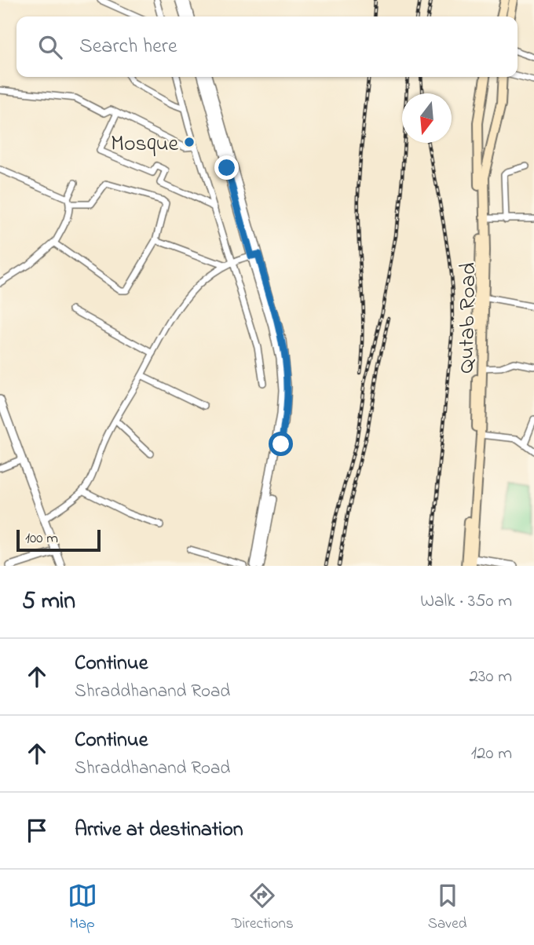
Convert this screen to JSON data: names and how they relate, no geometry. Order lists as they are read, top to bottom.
{
  "streets": {
    "main road": ["Qutab Road"]
  },
  "places": ["Mosque"],
  "scale_bar": "100 m",
  "north": "bottom",
  "page": {
    "search": "Search here",
    "scale": "100 m",
    "heading": ["5 min", "Walk · 350 m"],
    "list": [
      ["Continue", "Shraddhanand Road", "230 m"],
      ["Continue", "Shraddhanand Road", "120 m"],
      "Arrive at destination"
    ],
    "nav": ["Map", "Directions", "Saved"]
  }
}
